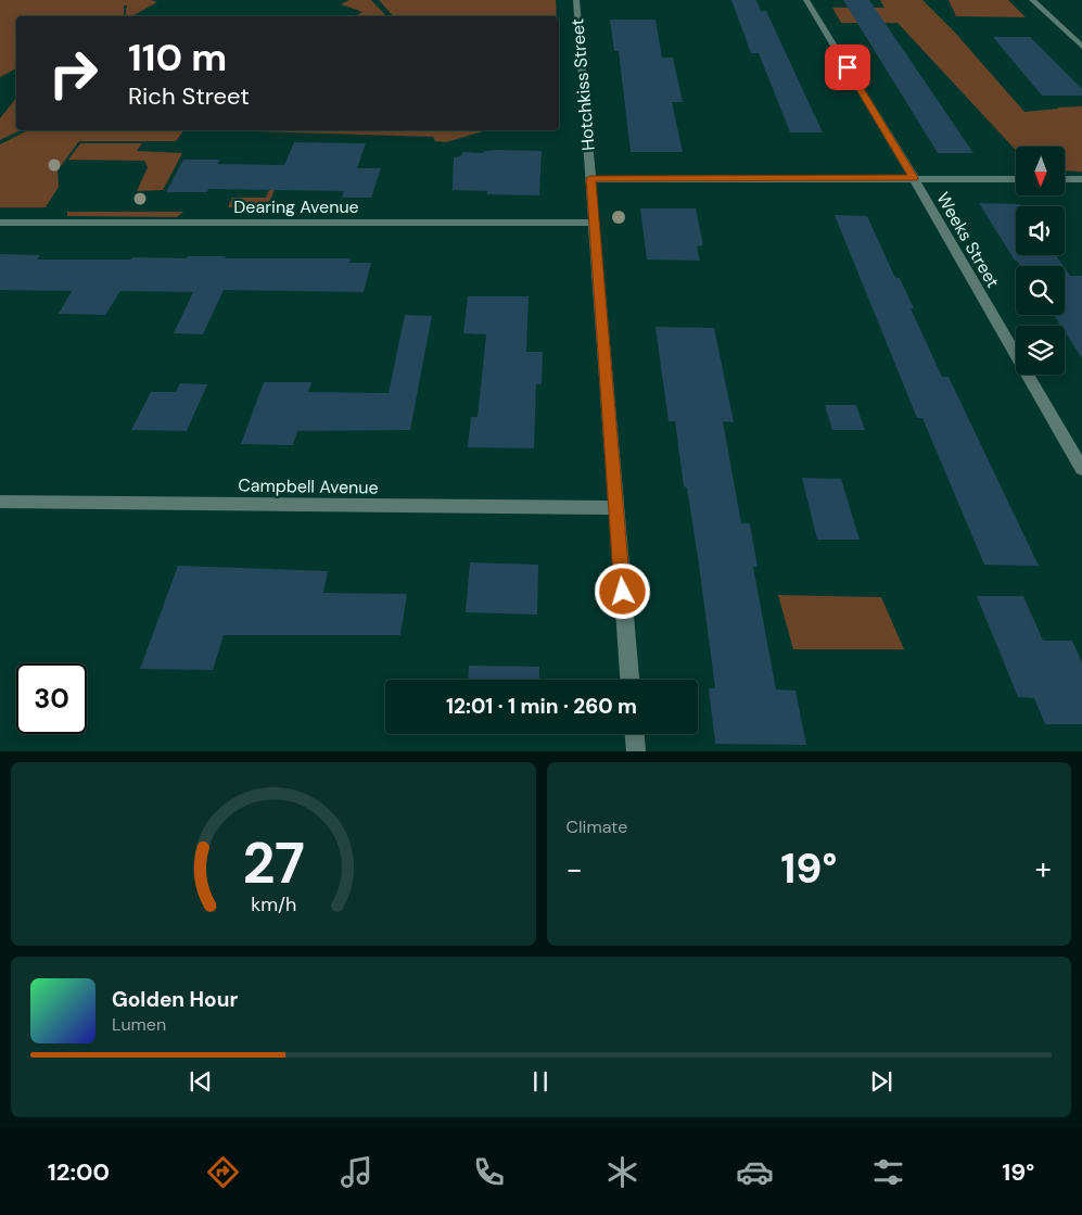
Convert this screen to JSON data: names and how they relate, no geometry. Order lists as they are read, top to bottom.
{
  "streets": {
    "street": [
      "Hotchkiss Street",
      "Dearing Avenue",
      "Weeks Street",
      "Campbell Avenue"
    ]
  },
  "crossings": [
    ["Hotchkiss Street", "Dearing Avenue"],
    ["Hotchkiss Street", "Campbell Avenue"]
  ],
  "north": "bottom",
  "page": {
    "turn": ["110 m", "Rich Street"],
    "limit": "30",
    "trip": "12:01 · 1 min · 260 m",
    "tile": "Climate",
    "heat": ["−", "19°", "+"],
    "song": ["Golden Hour", "Lumen"],
    "tabs": ["12:00", "19°"],
    "gauge": ["27", "km/h"]
  }
}
